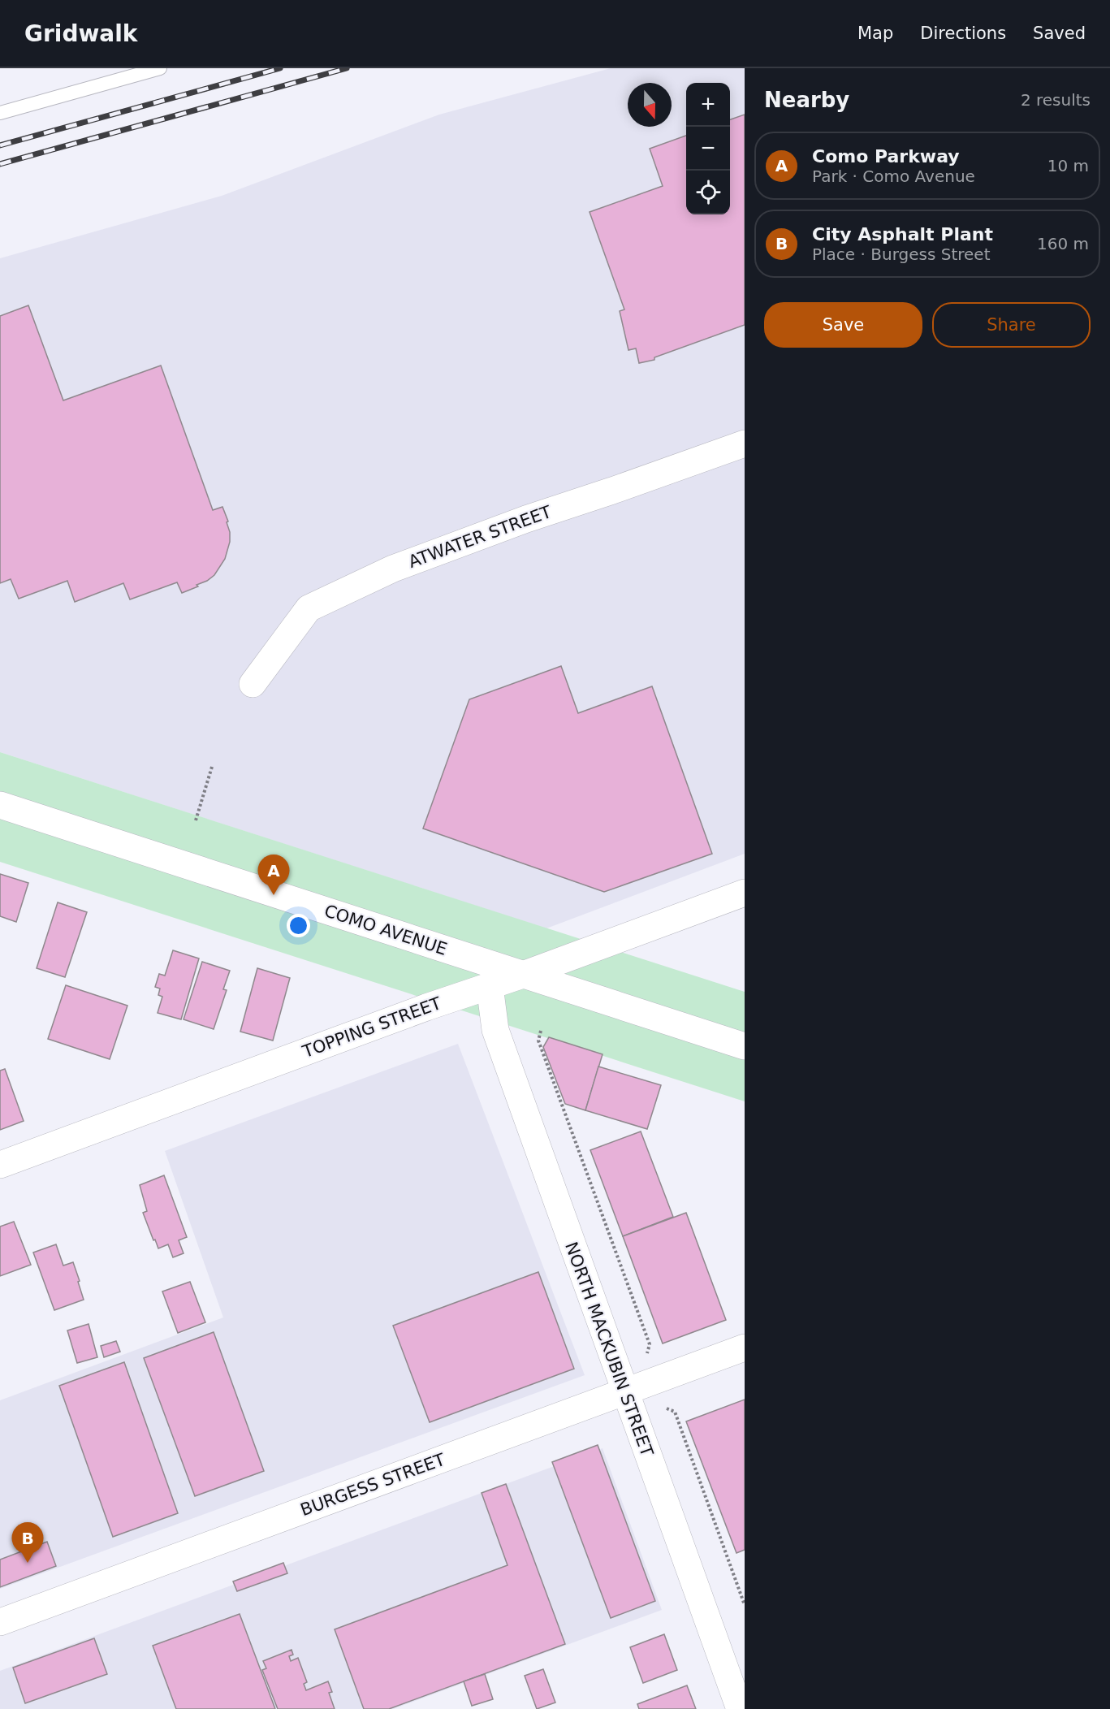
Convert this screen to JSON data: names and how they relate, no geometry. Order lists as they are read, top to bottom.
{
  "streets": {
    "street": [
      "ATWATER STREET",
      "COMO AVENUE",
      "TOPPING STREET",
      "NORTH MACKUBIN STREET",
      "BURGESS STREET"
    ]
  },
  "crossings": [
    ["COMO AVENUE", "TOPPING STREET"],
    ["TOPPING STREET", "NORTH MACKUBIN STREET"],
    ["NORTH MACKUBIN STREET", "BURGESS STREET"]
  ],
  "north": "bottom",
  "page": {
    "header": "Gridwalk",
    "nav": ["Map", "Directions", "Saved"],
    "heading": ["Nearby", "2 results"],
    "map_buttons": ["+", "−"],
    "list": [
      {
        "mark": "A",
        "name": "Como Parkway",
        "note": "Park · Como Avenue",
        "value": "10 m"
      },
      {
        "mark": "B",
        "name": "City Asphalt Plant",
        "note": "Place · Burgess Street",
        "value": "160 m"
      }
    ],
    "buttons": ["Save", "Share"],
    "pins": ["A", "B"]
  }
}
